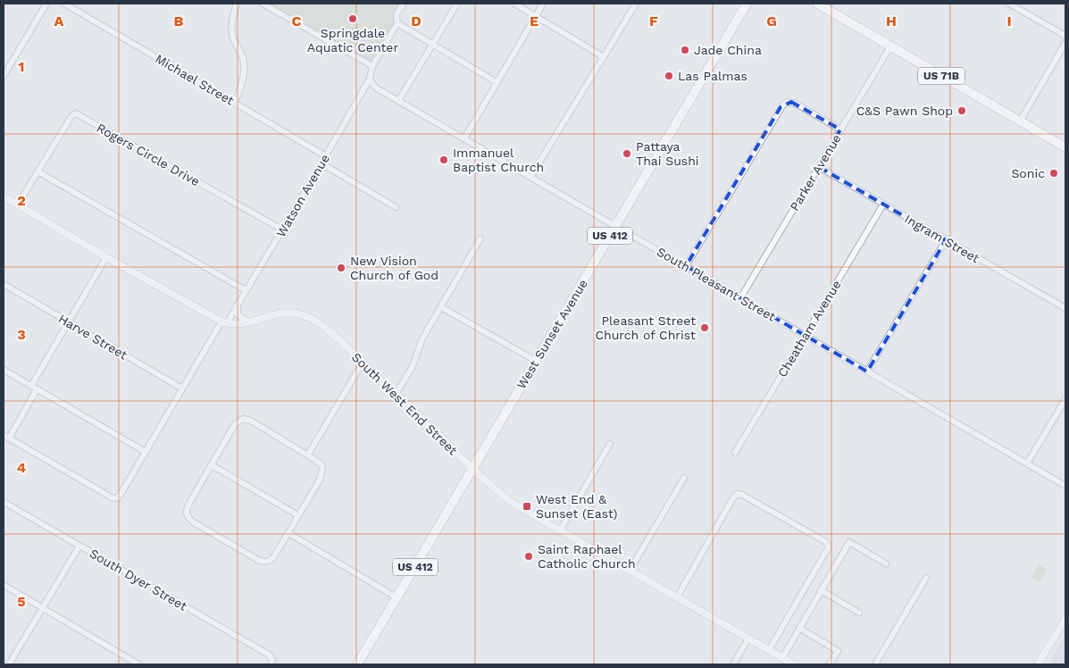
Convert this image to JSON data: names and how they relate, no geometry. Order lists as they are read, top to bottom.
{
  "streets": {
    "highway": ["US 71B", "US 412", "West Sunset Avenue"],
    "street": [
      "Michael Street",
      "Rogers Circle Drive",
      "Parker Avenue",
      "Watson Avenue",
      "Ingram Street",
      "South Pleasant Street",
      "Cheatham Avenue",
      "Harve Street",
      "South West End Street",
      "South Dyer Street"
    ]
  },
  "crossings": [
    ["US 71B", "Parker Avenue"],
    ["Michael Street", "Watson Avenue"],
    ["Rogers Circle Drive", "Watson Avenue"],
    ["Rogers Circle Drive", "South West End Street"],
    ["Parker Avenue", "Ingram Street"],
    ["Parker Avenue", "South Pleasant Street"],
    ["Watson Avenue", "South Pleasant Street"],
    ["Watson Avenue", "Harve Street"],
    ["Watson Avenue", "South West End Street"],
    ["Ingram Street", "Cheatham Avenue"],
    ["South Pleasant Street", "Cheatham Avenue"],
    ["South Pleasant Street", "West Sunset Avenue"],
    ["West Sunset Avenue", "South West End Street"]
  ],
  "places": {
    "other": [
      "Springdale Aquatic Center",
      "Jade China",
      "Las Palmas",
      "C&S Pawn Shop",
      "Pattaya Thai Sushi",
      "Immanuel Baptist Church",
      "Sonic",
      "New Vision Church of God",
      "Pleasant Street Church of Christ",
      "Saint Raphael Catholic Church"
    ],
    "transit": ["West End & Sunset (East)"]
  },
  "grid": {
    "columns": [
      "A",
      "B",
      "C",
      "D",
      "E",
      "F",
      "G",
      "H",
      "I"
    ],
    "rows": [
      "1",
      "2",
      "3",
      "4",
      "5"
    ]
  }
}
